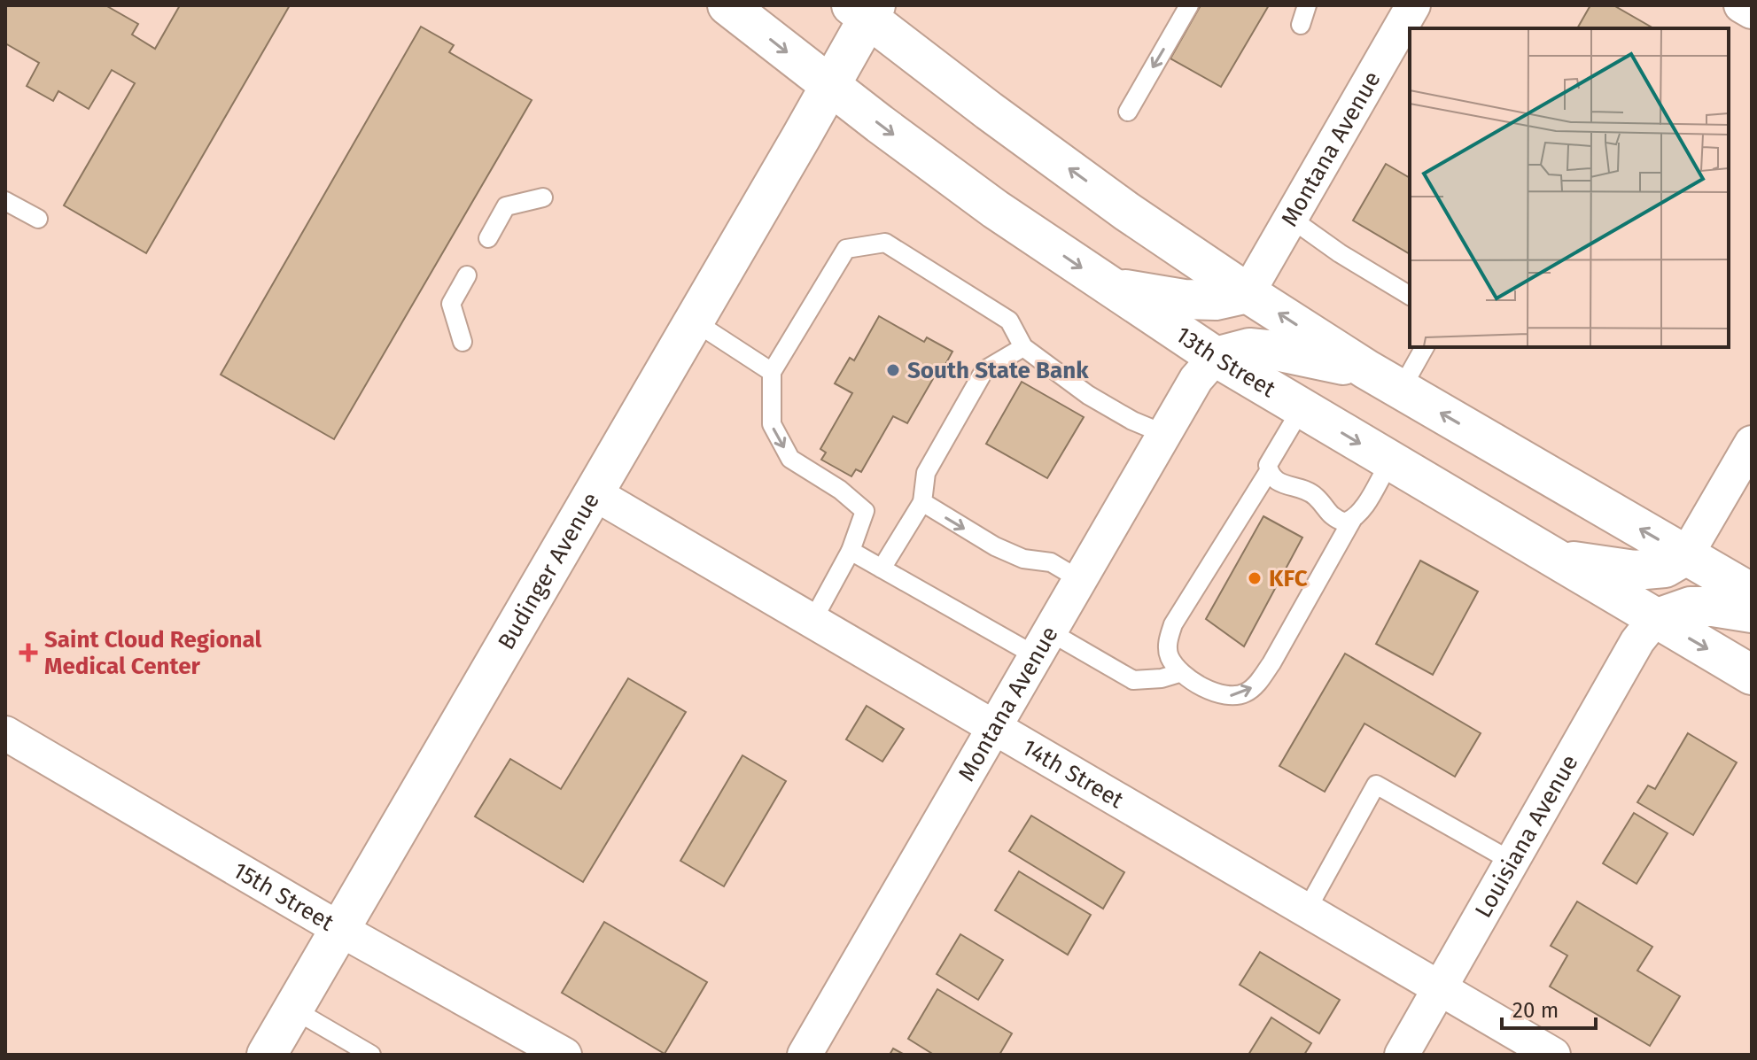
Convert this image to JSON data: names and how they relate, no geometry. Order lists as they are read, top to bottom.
{
  "streets": {
    "main road": ["13th Street", "Budinger Avenue"],
    "street": [
      "Montana Avenue",
      "14th Street",
      "Louisiana Avenue",
      "15th Street"
    ]
  },
  "crossings": [
    ["Montana Avenue", "13th Street"],
    ["Montana Avenue", "14th Street"],
    ["13th Street", "Budinger Avenue"],
    ["13th Street", "Louisiana Avenue"],
    ["Budinger Avenue", "14th Street"],
    ["Budinger Avenue", "15th Street"],
    ["14th Street", "Louisiana Avenue"]
  ],
  "places": {
    "other": ["South State Bank", "KFC"],
    "health": ["Saint Cloud Regional Medical Center"]
  },
  "scale_bar": "20 m"
}
